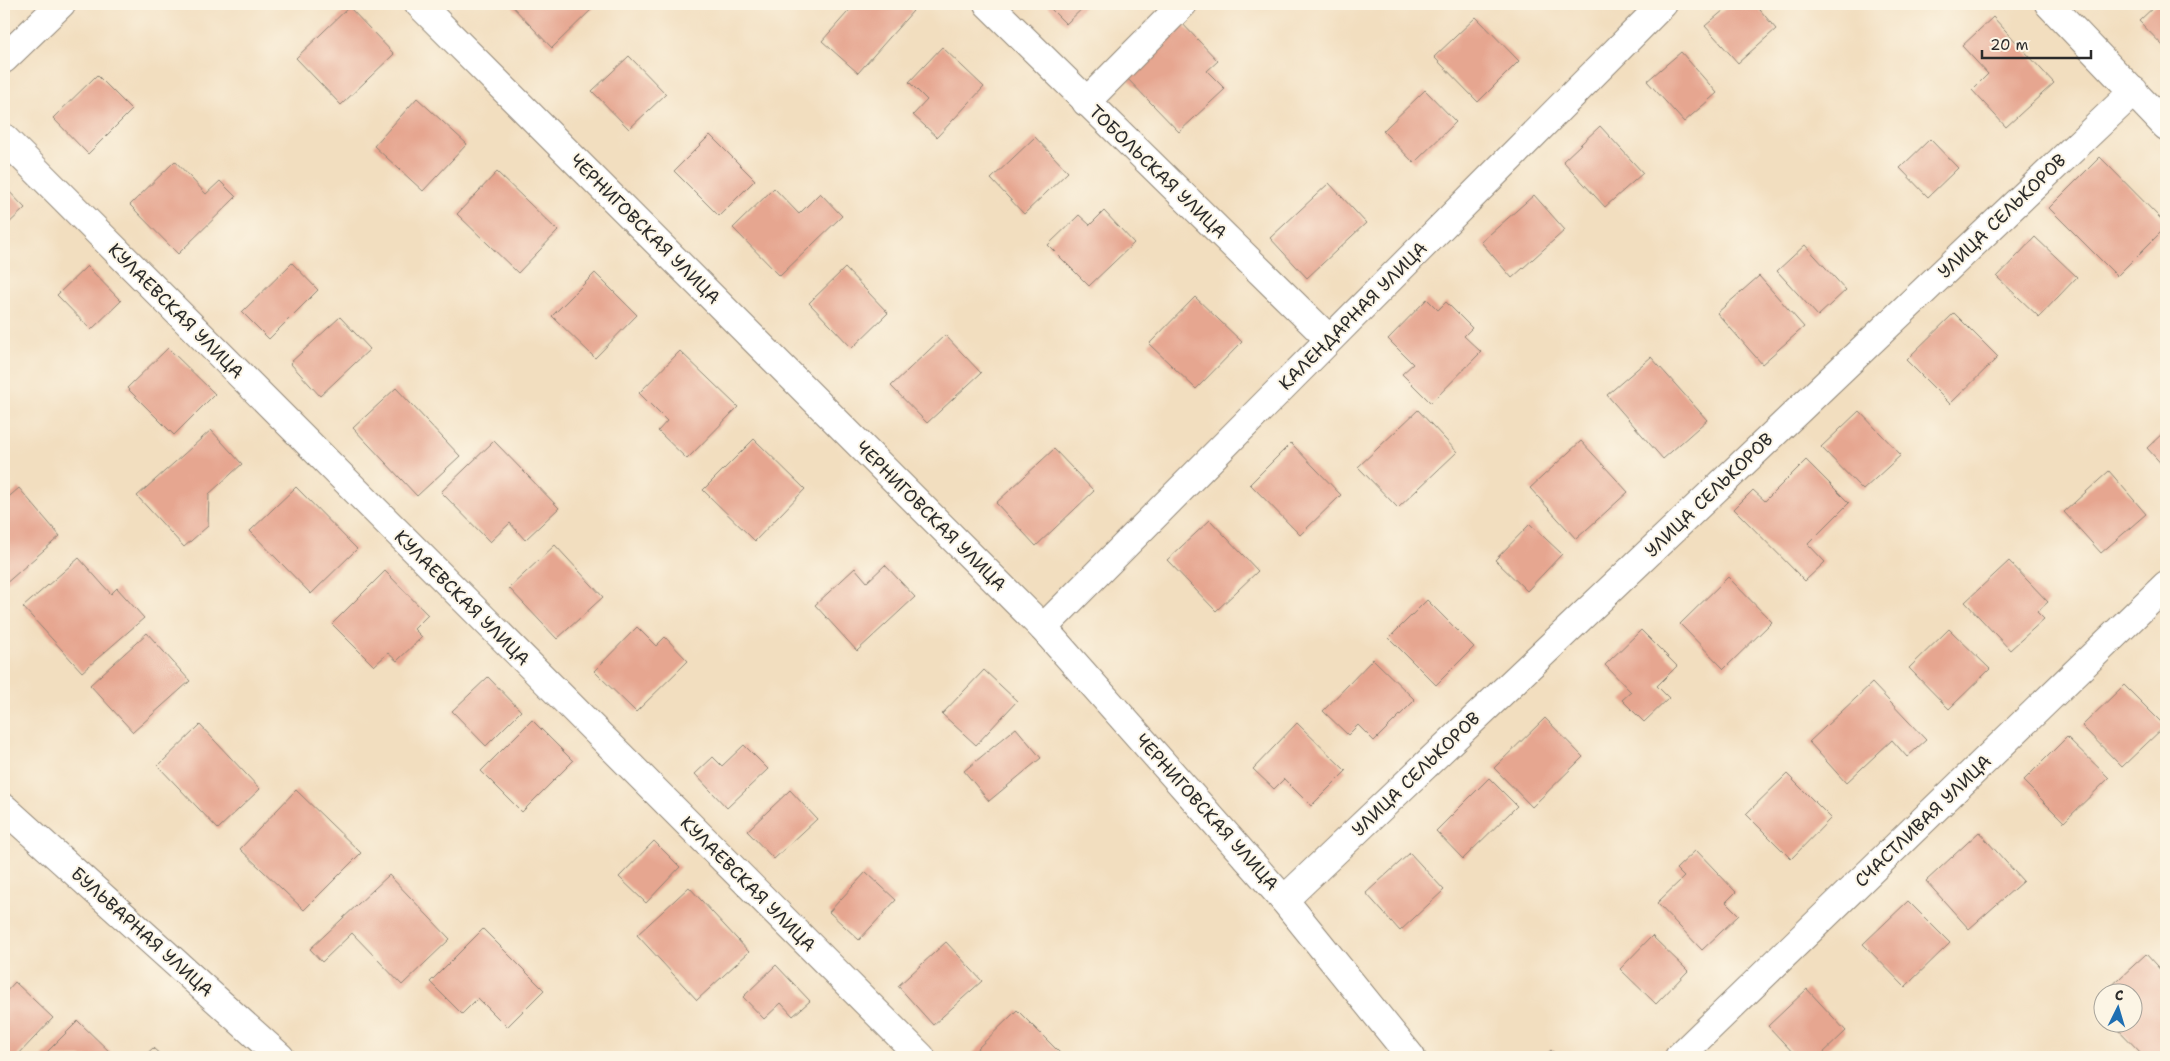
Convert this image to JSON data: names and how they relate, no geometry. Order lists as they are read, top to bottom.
{
  "streets": {
    "street": [
      "ТОБОЛЬСКАЯ УЛИЦА",
      "УЛИЦА СЕЛЬКОРОВ",
      "ЧЕРНИГОВСКАЯ УЛИЦА",
      "КУЛАЕВСКАЯ УЛИЦА",
      "КАЛЕНДАРНАЯ УЛИЦА",
      "СЧАСТЛИВАЯ УЛИЦА",
      "БУЛЬВАРНАЯ УЛИЦА"
    ]
  },
  "crossings": [
    ["ТОБОЛЬСКАЯ УЛИЦА", "КАЛЕНДАРНАЯ УЛИЦА"],
    ["УЛИЦА СЕЛЬКОРОВ", "ЧЕРНИГОВСКАЯ УЛИЦА"],
    ["ЧЕРНИГОВСКАЯ УЛИЦА", "КАЛЕНДАРНАЯ УЛИЦА"]
  ],
  "scale_bar": "20 m",
  "north": "top"
}
